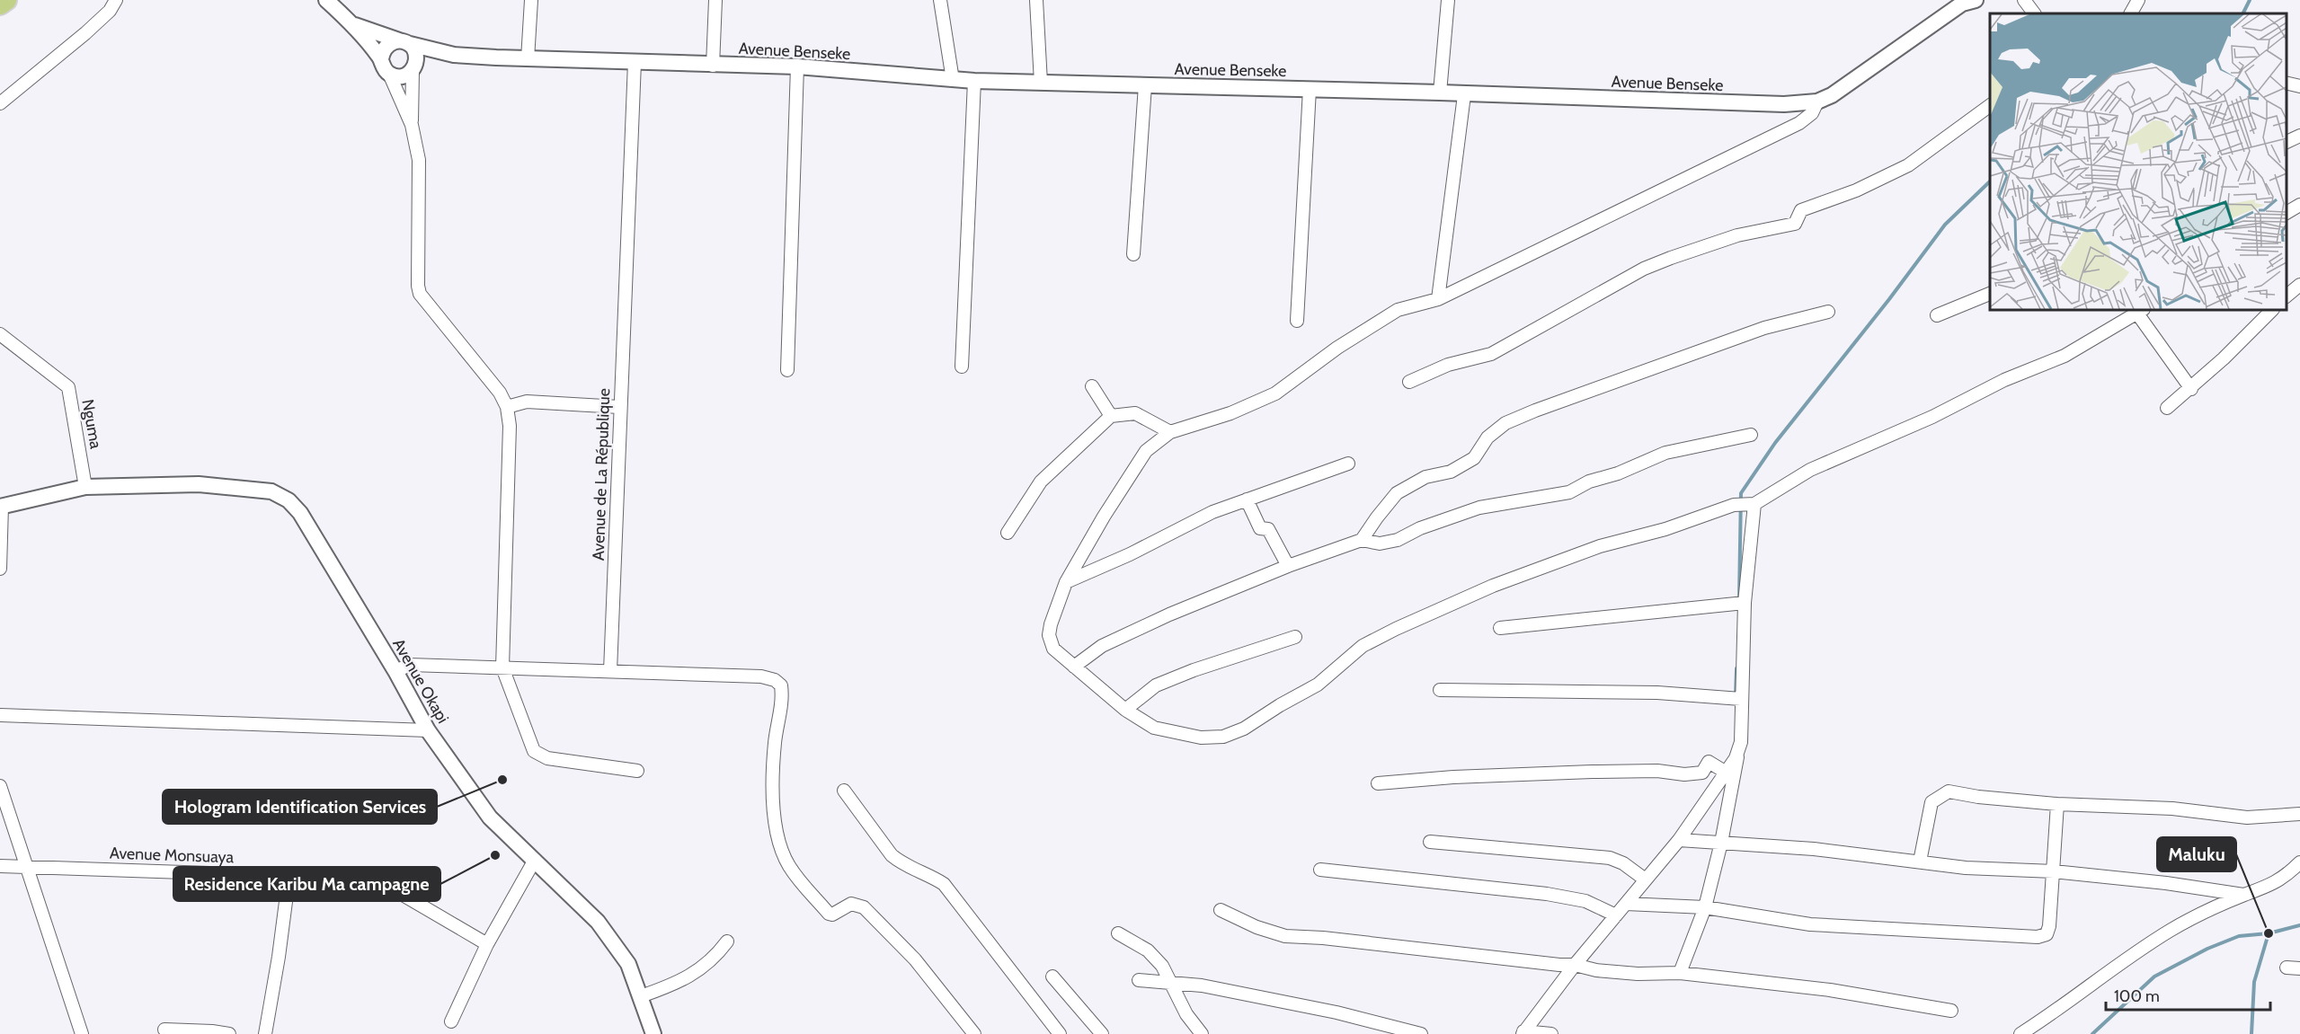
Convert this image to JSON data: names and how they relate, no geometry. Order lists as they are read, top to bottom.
{
  "streets": {
    "street": [
      "Avenue Benseke",
      "Nguma",
      "Avenue de La République",
      "Avenue Okapi",
      "Avenue Monsuaya"
    ]
  },
  "crossings": [
    ["Avenue Benseke", "Avenue de La République"],
    ["Nguma", "Avenue Okapi"]
  ],
  "places": ["Hologram Identification Services", "Residence Karibu Ma campagne", "Maluku"],
  "scale_bar": "100 m"
}
